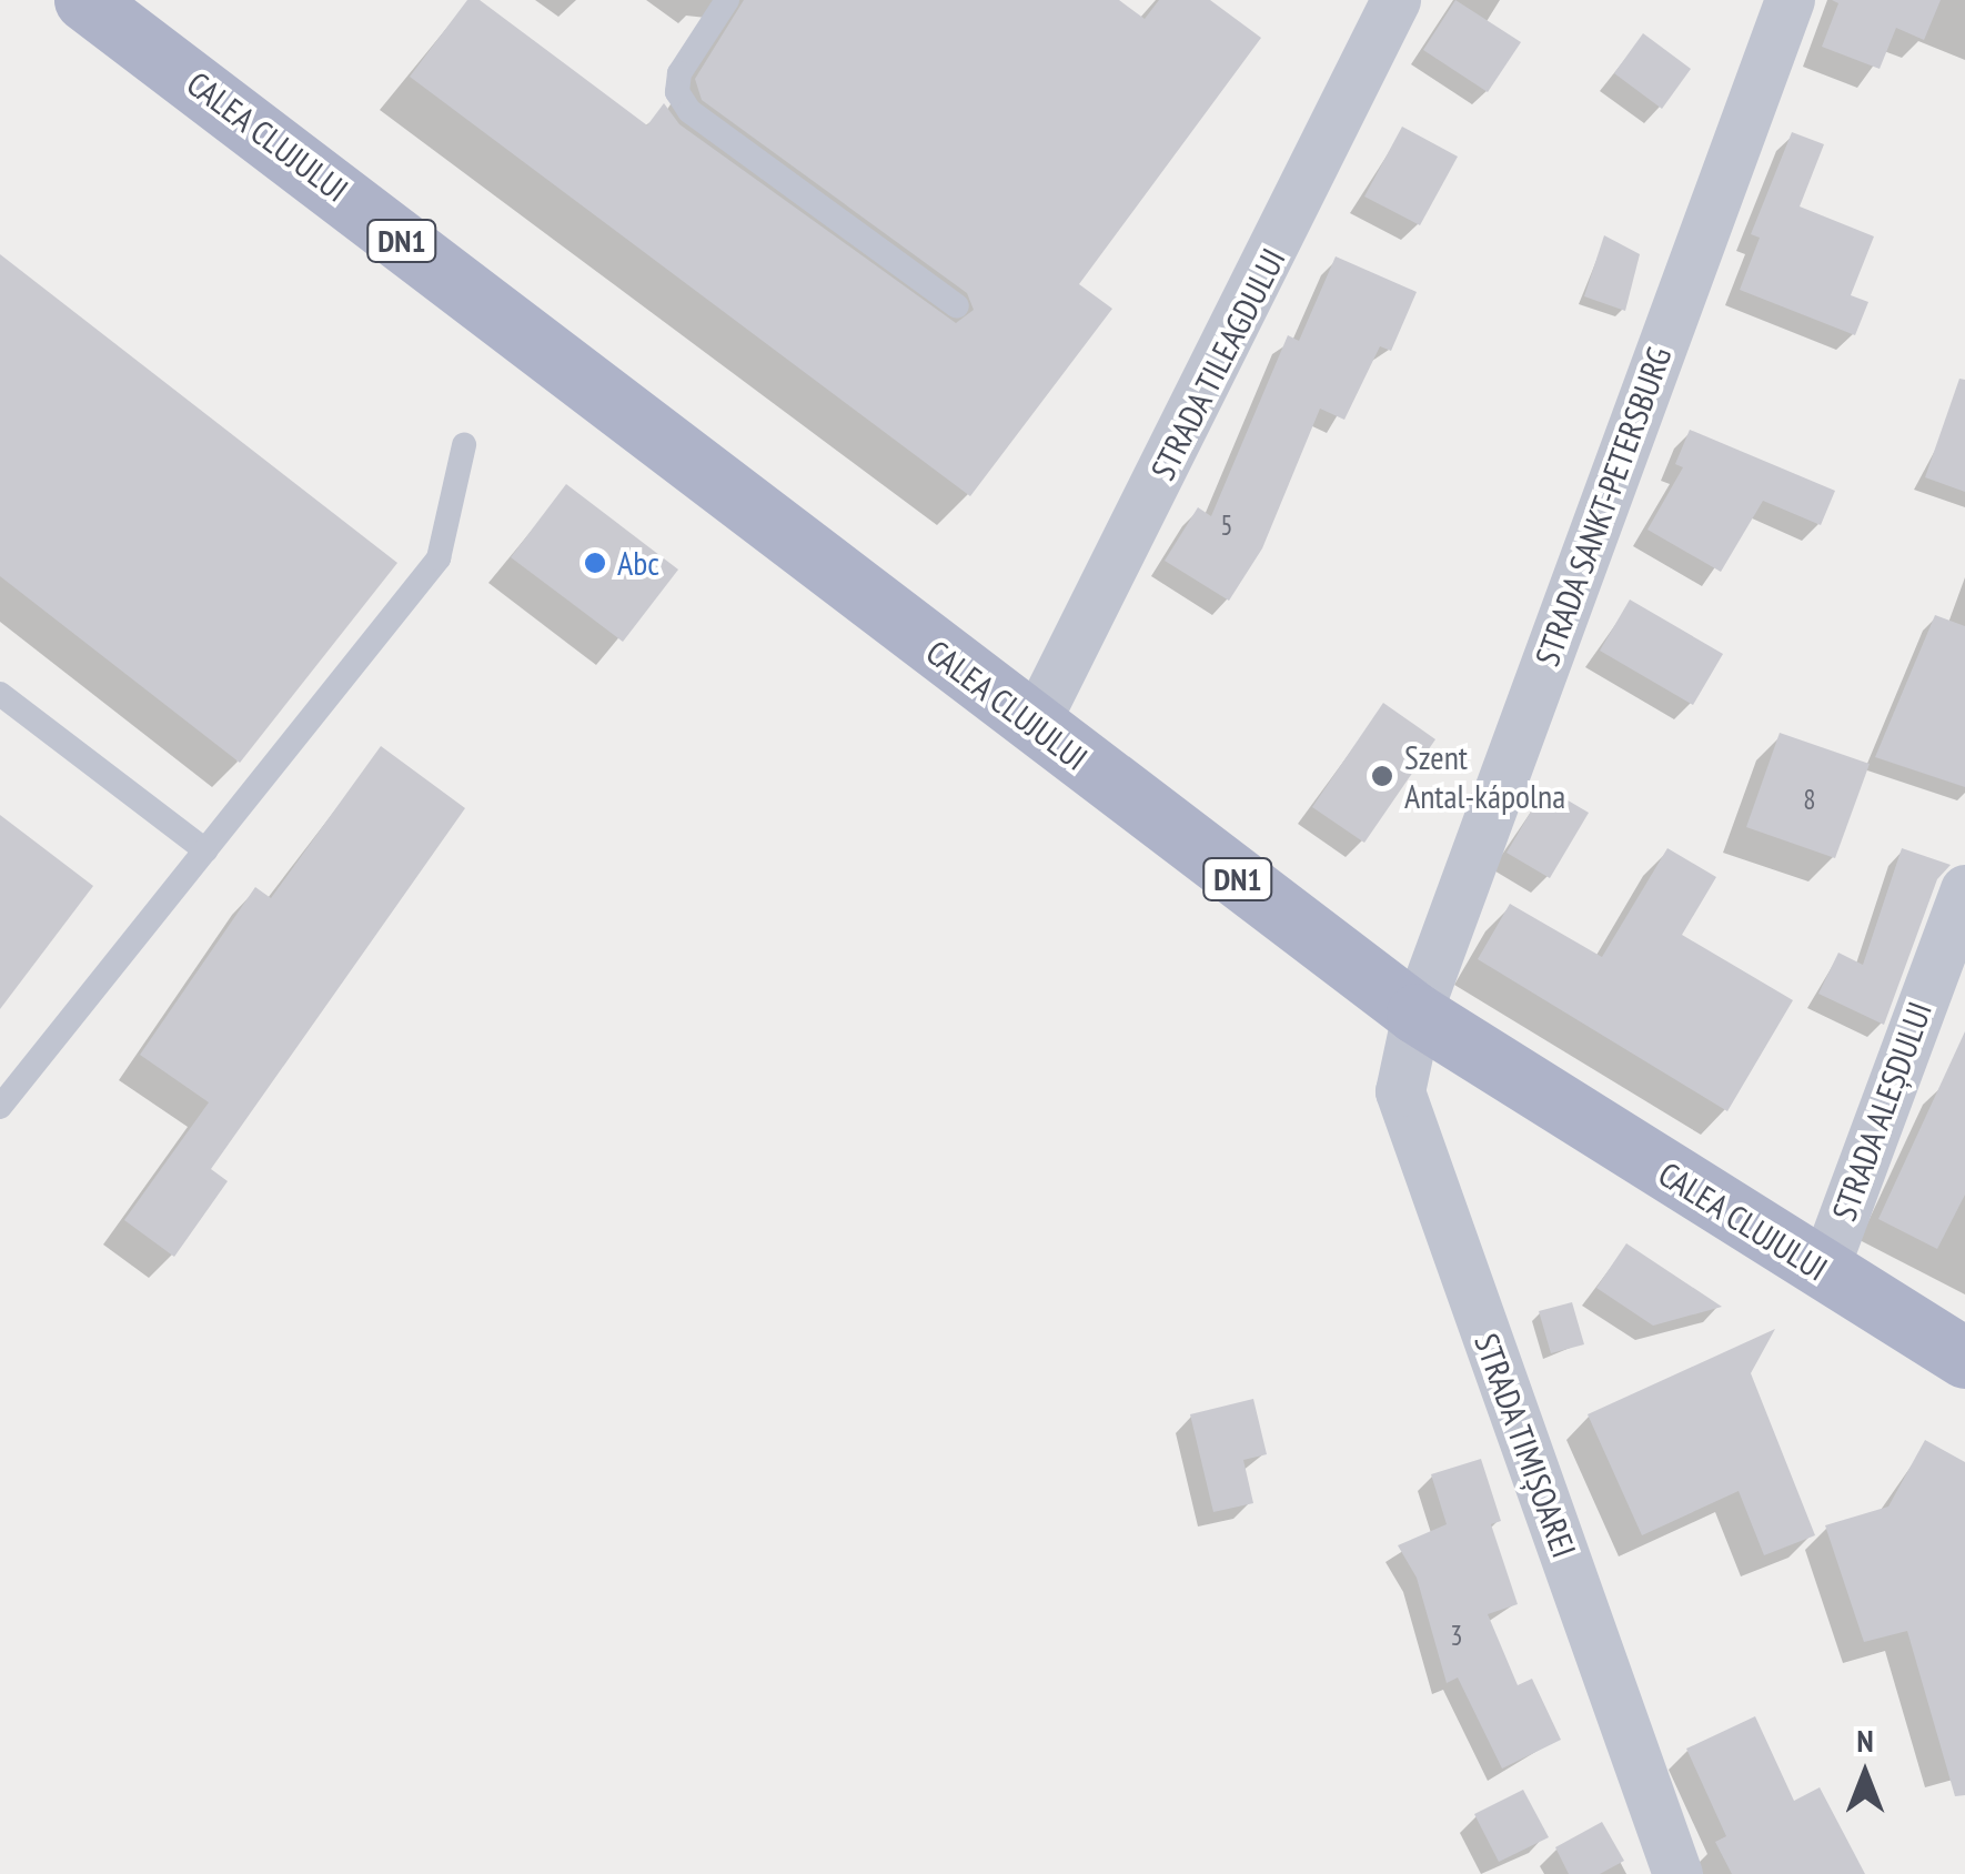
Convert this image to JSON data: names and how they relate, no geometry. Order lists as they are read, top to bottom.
{
  "streets": {
    "main road": ["CALEA CLUJULUI", "DN1"],
    "street": [
      "STRADA TILEAGDULUI",
      "STRADA SANKT-PETERSBURG",
      "STRADA ALEȘDULUI",
      "STRADA TIMIȘOAREI"
    ]
  },
  "crossings": [
    ["CALEA CLUJULUI", "STRADA TILEAGDULUI"],
    ["CALEA CLUJULUI", "STRADA SANKT-PETERSBURG"],
    ["CALEA CLUJULUI", "STRADA ALEȘDULUI"],
    ["CALEA CLUJULUI", "STRADA TIMIȘOAREI"],
    ["STRADA SANKT-PETERSBURG", "STRADA TIMIȘOAREI"]
  ],
  "places": ["Abc", "Szent Antal-kápolna"],
  "house_numbers": ["5", "8", "3"],
  "north": "top"
}
